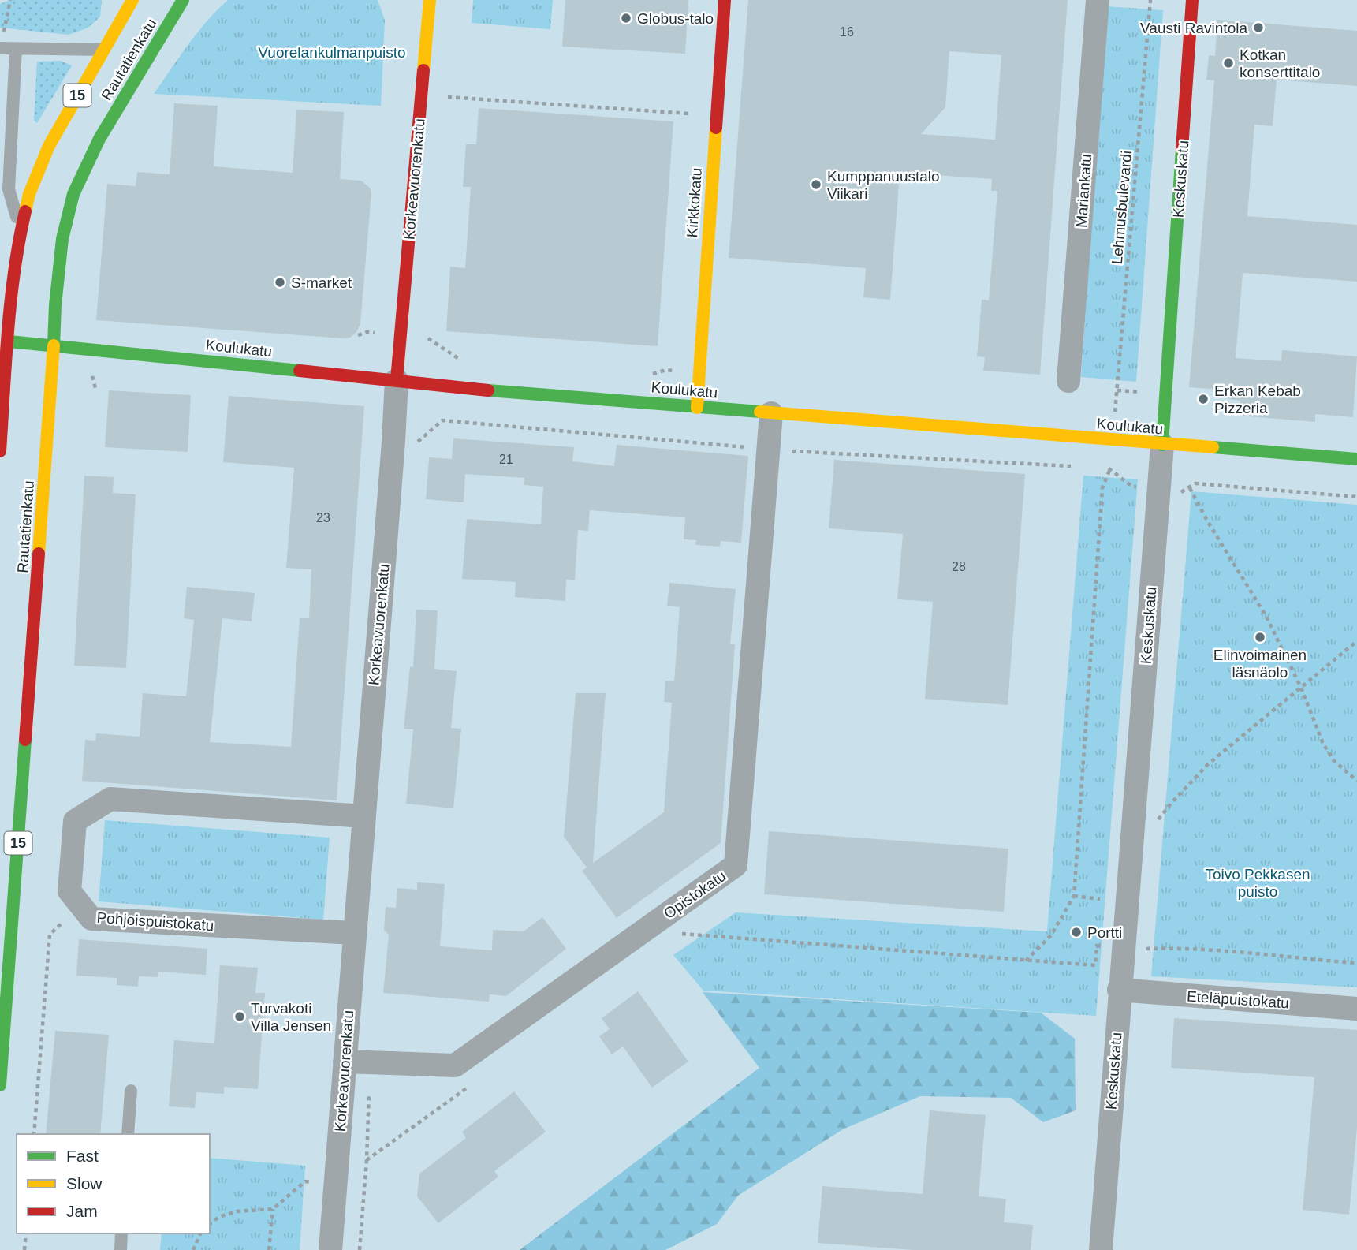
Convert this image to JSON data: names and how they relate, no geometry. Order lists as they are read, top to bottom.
{
  "streets": {
    "main road": [
      "Rautatienkatu",
      "15",
      "Korkeavuorenkatu",
      "Keskuskatu",
      "Kirkkokatu",
      "Koulukatu"
    ],
    "street": [
      "Mariankatu",
      "Opistokatu",
      "Pohjoispuistokatu",
      "Eteläpuistokatu"
    ],
    "path": ["Lehmusbulevardi"]
  },
  "crossings": [
    ["Rautatienkatu", "Koulukatu"],
    ["Korkeavuorenkatu", "Koulukatu"],
    ["Korkeavuorenkatu", "Opistokatu"],
    ["Korkeavuorenkatu", "Pohjoispuistokatu"],
    ["Keskuskatu", "Koulukatu"],
    ["Keskuskatu", "Eteläpuistokatu"],
    ["Kirkkokatu", "Koulukatu"],
    ["Koulukatu", "Opistokatu"]
  ],
  "parks": ["Vuorelankulmanpuisto", "Toivo Pekkasen puisto"],
  "places": [
    "Globus-talo",
    "Vausti Ravintola",
    "Kotkan konserttitalo",
    "Kumppanuustalo Viikari",
    "S-market",
    "Erkan Kebab Pizzeria",
    "Elinvoimainen läsnäolo",
    "Portti",
    "Turvakoti Villa Jensen"
  ],
  "house_numbers": [
    "16",
    "21",
    "23",
    "28"
  ],
  "legend": ["Fast", "Slow", "Jam"]
}
